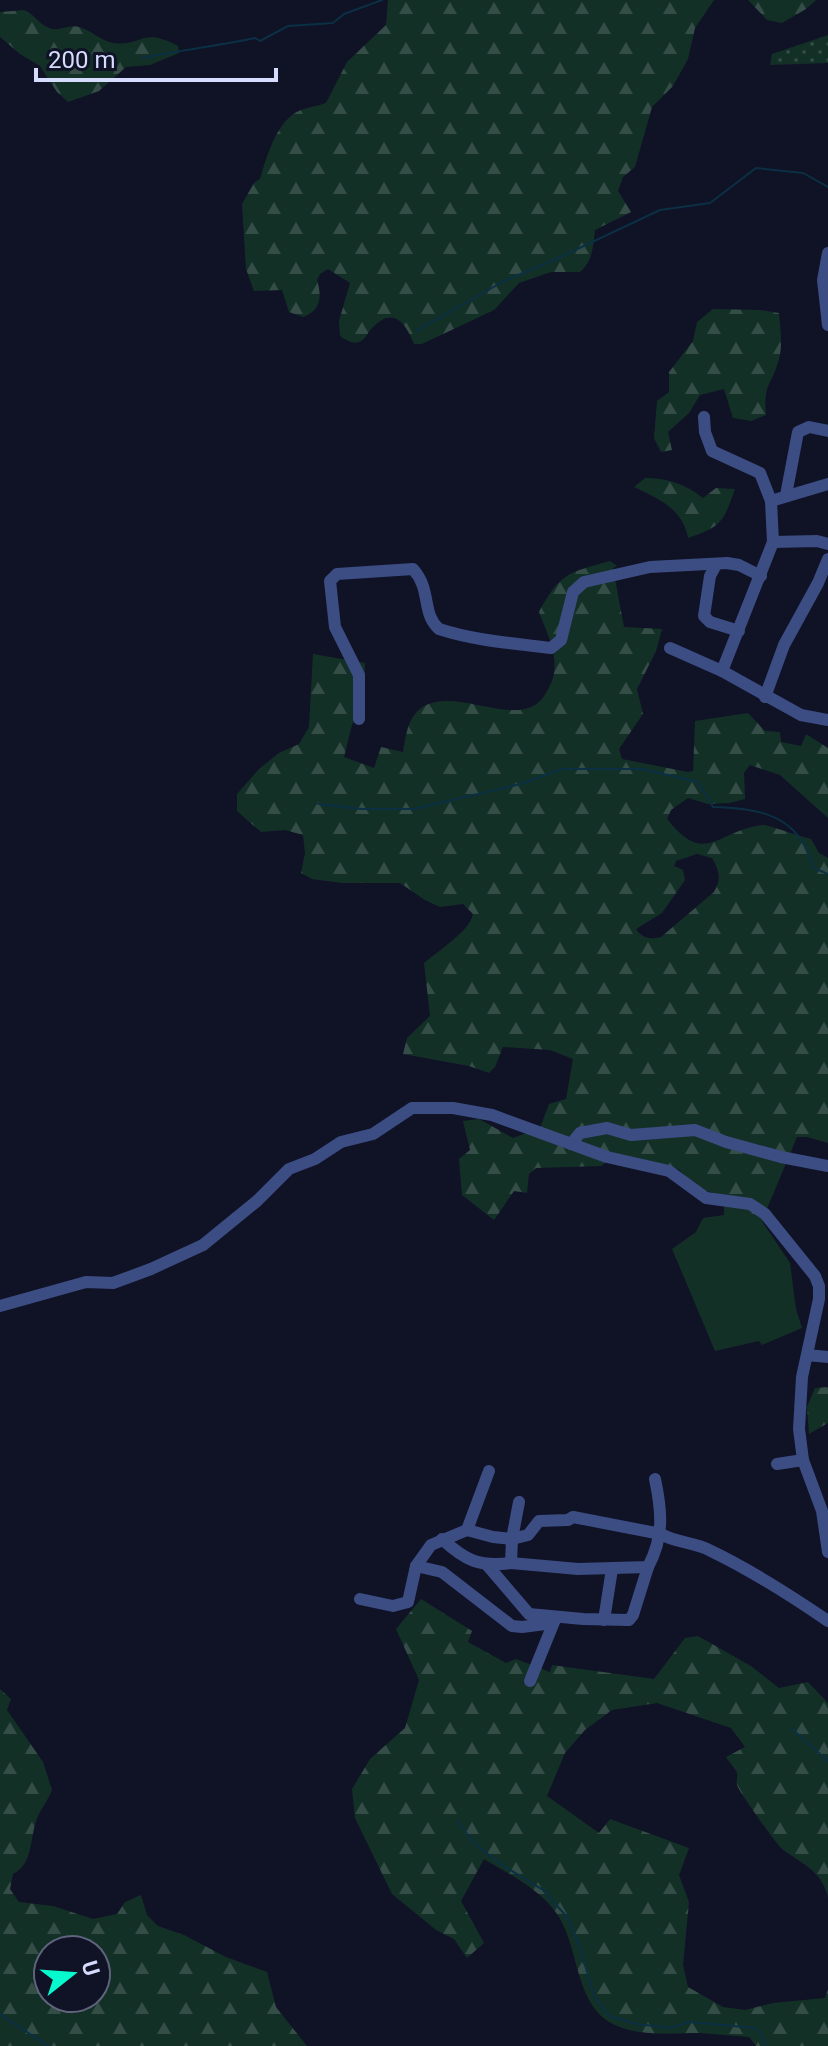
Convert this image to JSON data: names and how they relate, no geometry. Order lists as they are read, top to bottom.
{
  "scale_bar": "200 m",
  "north": "right"
}
